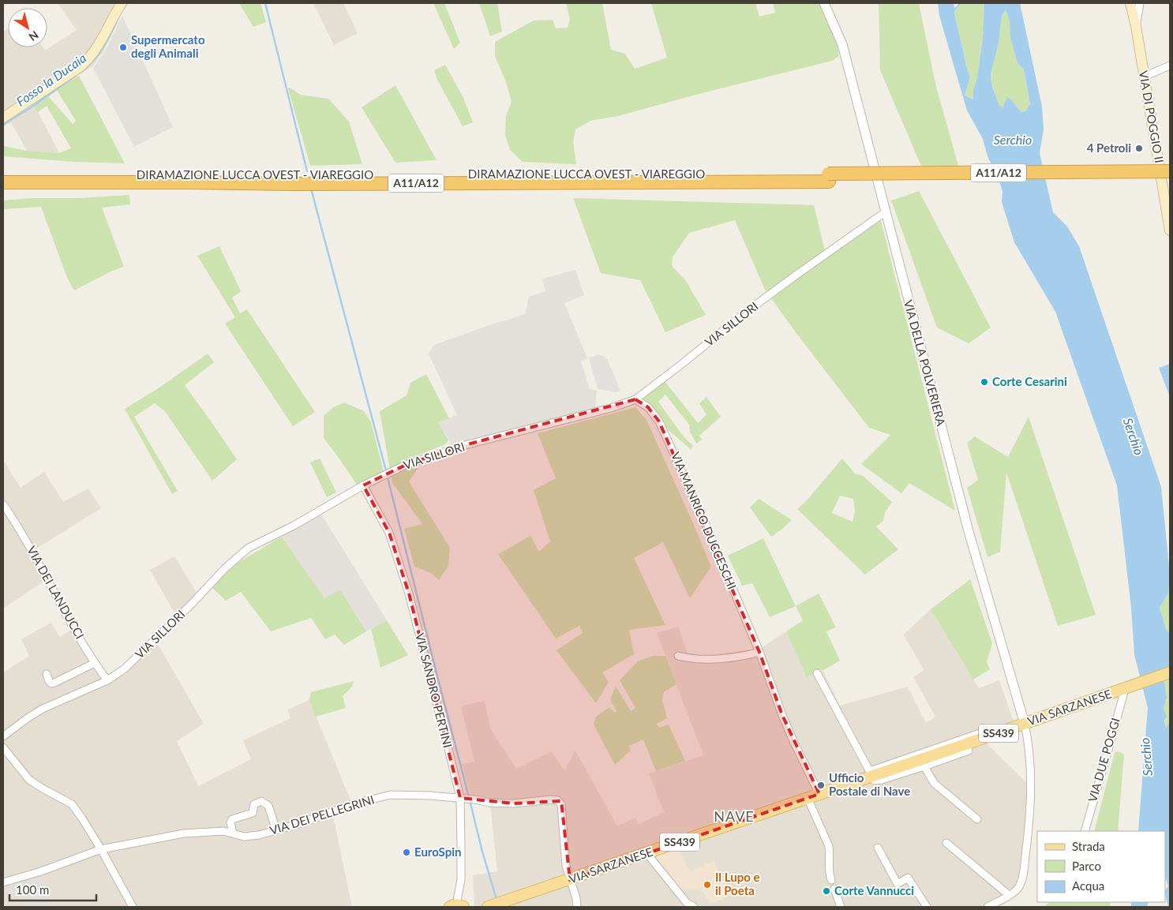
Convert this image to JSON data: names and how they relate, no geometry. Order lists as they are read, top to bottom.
{
  "streets": {
    "highway": ["A11/A12", "DIRAMAZIONE LUCCA OVEST - VIAREGGIO"],
    "main road": ["VIA DI POGGIO II", "VIA SARZANESE", "SS439"],
    "street": [
      "VIA SILLORI",
      "VIA DELLA POLVERIERA",
      "VIA MANRICO DUCCESCHI",
      "VIA DEI LANDUCCI",
      "VIA SANDRO PERTINI",
      "VIA DUE POGGI",
      "VIA DEI PELLEGRINI"
    ]
  },
  "crossings": [
    ["VIA SILLORI", "VIA DELLA POLVERIERA"],
    ["VIA SILLORI", "VIA MANRICO DUCCESCHI"],
    ["VIA SILLORI", "VIA DEI LANDUCCI"],
    ["VIA SILLORI", "VIA SANDRO PERTINI"],
    ["VIA DELLA POLVERIERA", "VIA SARZANESE"],
    ["VIA MANRICO DUCCESCHI", "VIA SARZANESE"],
    ["VIA SANDRO PERTINI", "VIA DEI PELLEGRINI"],
    ["VIA SARZANESE", "SS439"],
    ["VIA SARZANESE", "VIA DUE POGGI"],
    ["VIA SARZANESE", "VIA DEI PELLEGRINI"],
    ["SS439", "VIA DUE POGGI"]
  ],
  "districts": ["NAVE"],
  "water": ["Fosso la Ducaia", "Serchio"],
  "places": [
    "Supermercato degli Animali",
    "4 Petroli",
    "Corte Cesarini",
    "Ufficio Postale di Nave",
    "EuroSpin",
    "Il Lupo e il Poeta",
    "Corte Vannucci"
  ],
  "legend": ["Strada", "Parco", "Acqua"],
  "scale_bar": "100 m",
  "north": "bottom right"
}
